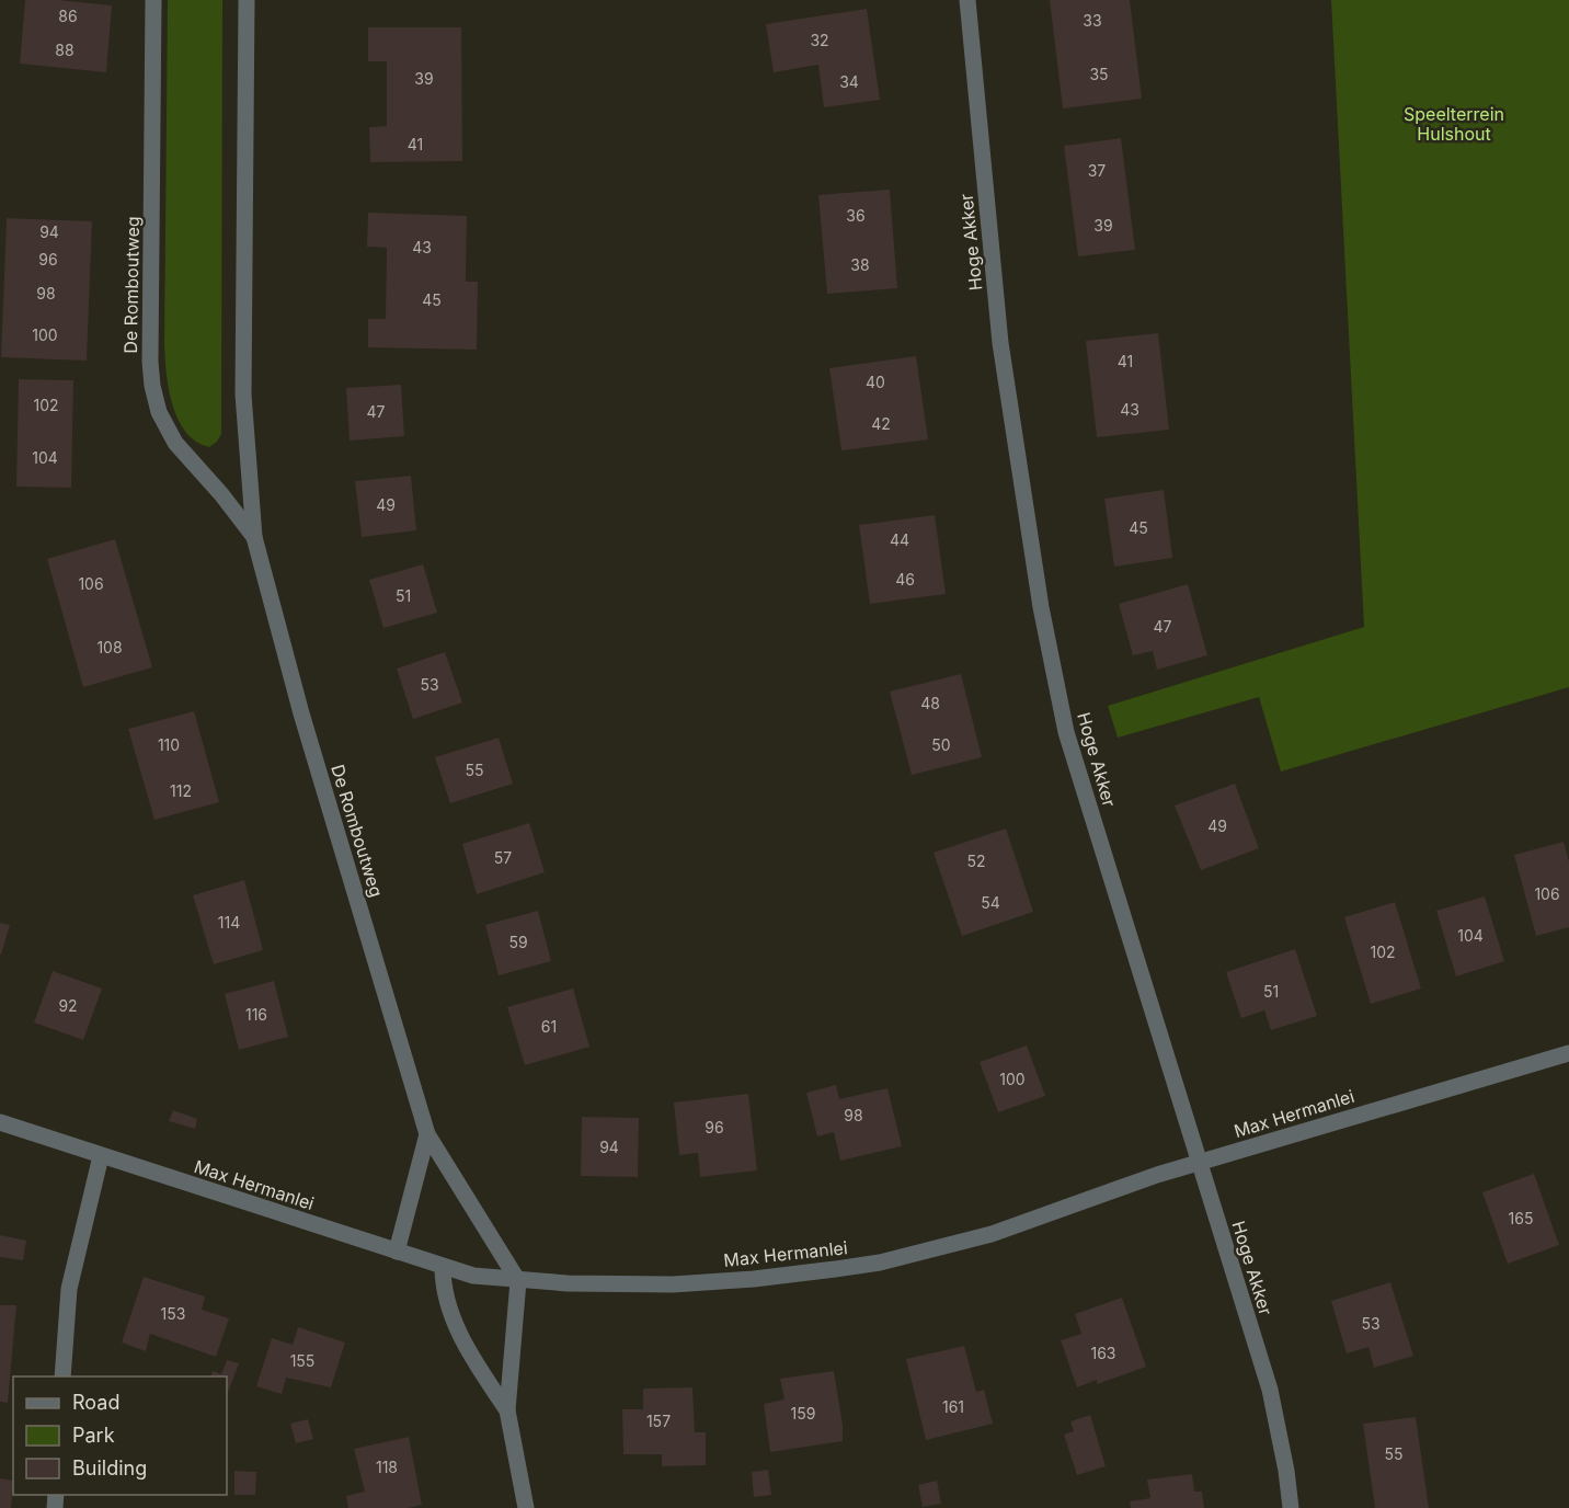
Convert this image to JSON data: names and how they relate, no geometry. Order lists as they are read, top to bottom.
{
  "streets": {
    "street": ["Hoge Akker", "De Romboutweg", "Max Hermanlei"]
  },
  "crossings": [
    ["Hoge Akker", "Max Hermanlei"],
    ["De Romboutweg", "Max Hermanlei"]
  ],
  "parks": ["Speelterrein Hulshout"],
  "house_numbers": [
    "86",
    "33",
    "32",
    "88",
    "35",
    "39",
    "34",
    "41",
    "37",
    "36",
    "39",
    "94",
    "43",
    "96",
    "38",
    "98",
    "45",
    "100",
    "41",
    "40",
    "102",
    "43",
    "47",
    "42",
    "104",
    "49",
    "45",
    "44",
    "46",
    "106",
    "51",
    "47",
    "108",
    "53",
    "48",
    "110",
    "50",
    "55",
    "112",
    "49",
    "57",
    "52",
    "106",
    "54",
    "114",
    "104",
    "59",
    "102",
    "51",
    "92",
    "116",
    "61",
    "100",
    "98",
    "96",
    "94",
    "165",
    "153",
    "53",
    "163",
    "155",
    "161",
    "159",
    "157",
    "55",
    "118"
  ],
  "legend": ["Road", "Park", "Building"]
}
